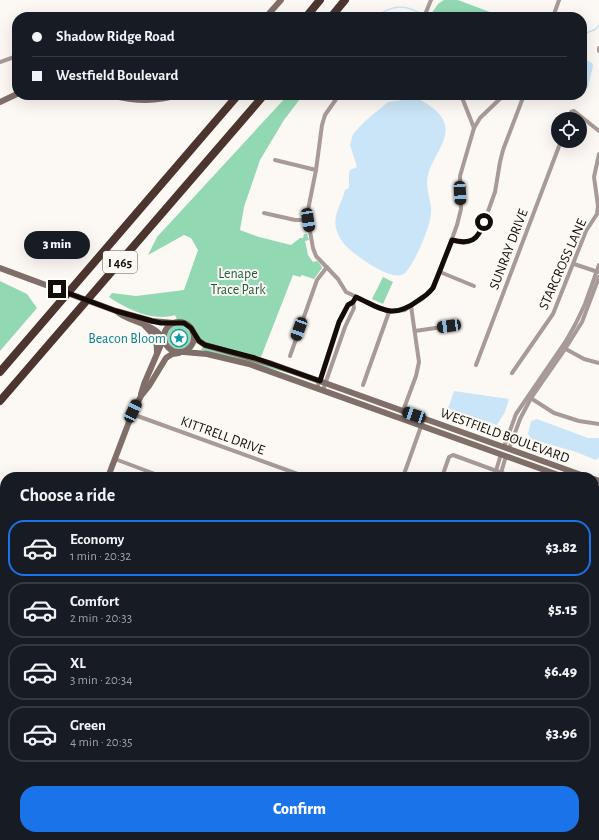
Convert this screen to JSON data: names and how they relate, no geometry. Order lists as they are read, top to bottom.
{
  "streets": {
    "highway": ["I 465"],
    "main road": ["WESTFIELD BOULEVARD"],
    "street": ["SUNRAY DRIVE", "STARCROSS LANE", "KITTRELL DRIVE"]
  },
  "parks": ["Lenape Trace Park"],
  "places": {
    "place": ["Beacon Bloom"]
  },
  "page": {
    "banner": ["Shadow Ridge Road", "Westfield Boulevard"],
    "bubble": "3 min",
    "heading": "Choose a ride",
    "list": [
      {
        "name": "Economy",
        "note": "1 min · 20:32",
        "value": "$3.82"
      },
      {
        "name": "Comfort",
        "note": "2 min · 20:33",
        "value": "$5.15"
      },
      {
        "name": "XL",
        "note": "3 min · 20:34",
        "value": "$6.49"
      },
      {
        "name": "Green",
        "note": "4 min · 20:35",
        "value": "$3.96"
      }
    ],
    "buttons": "Confirm"
  }
}
